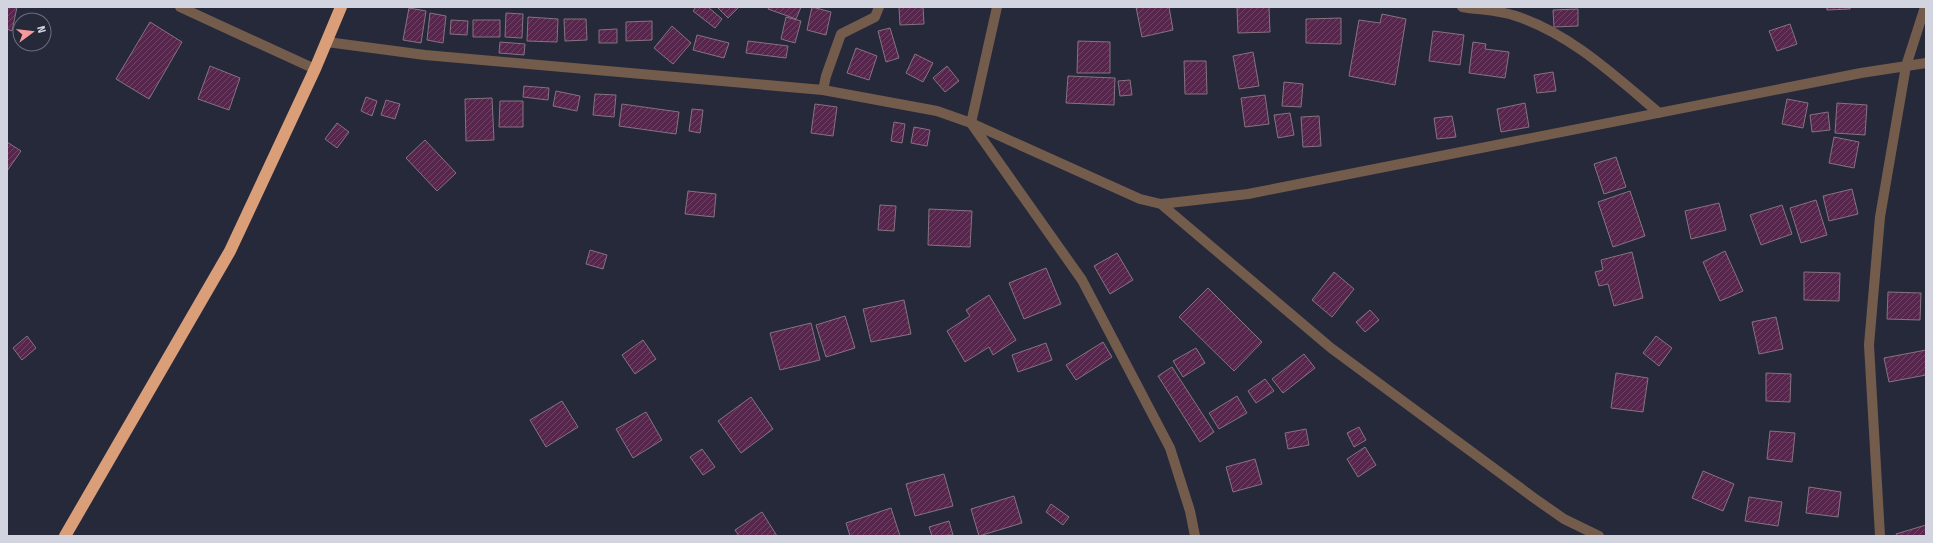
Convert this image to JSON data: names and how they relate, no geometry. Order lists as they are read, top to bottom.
{
  "north": "right"
}
